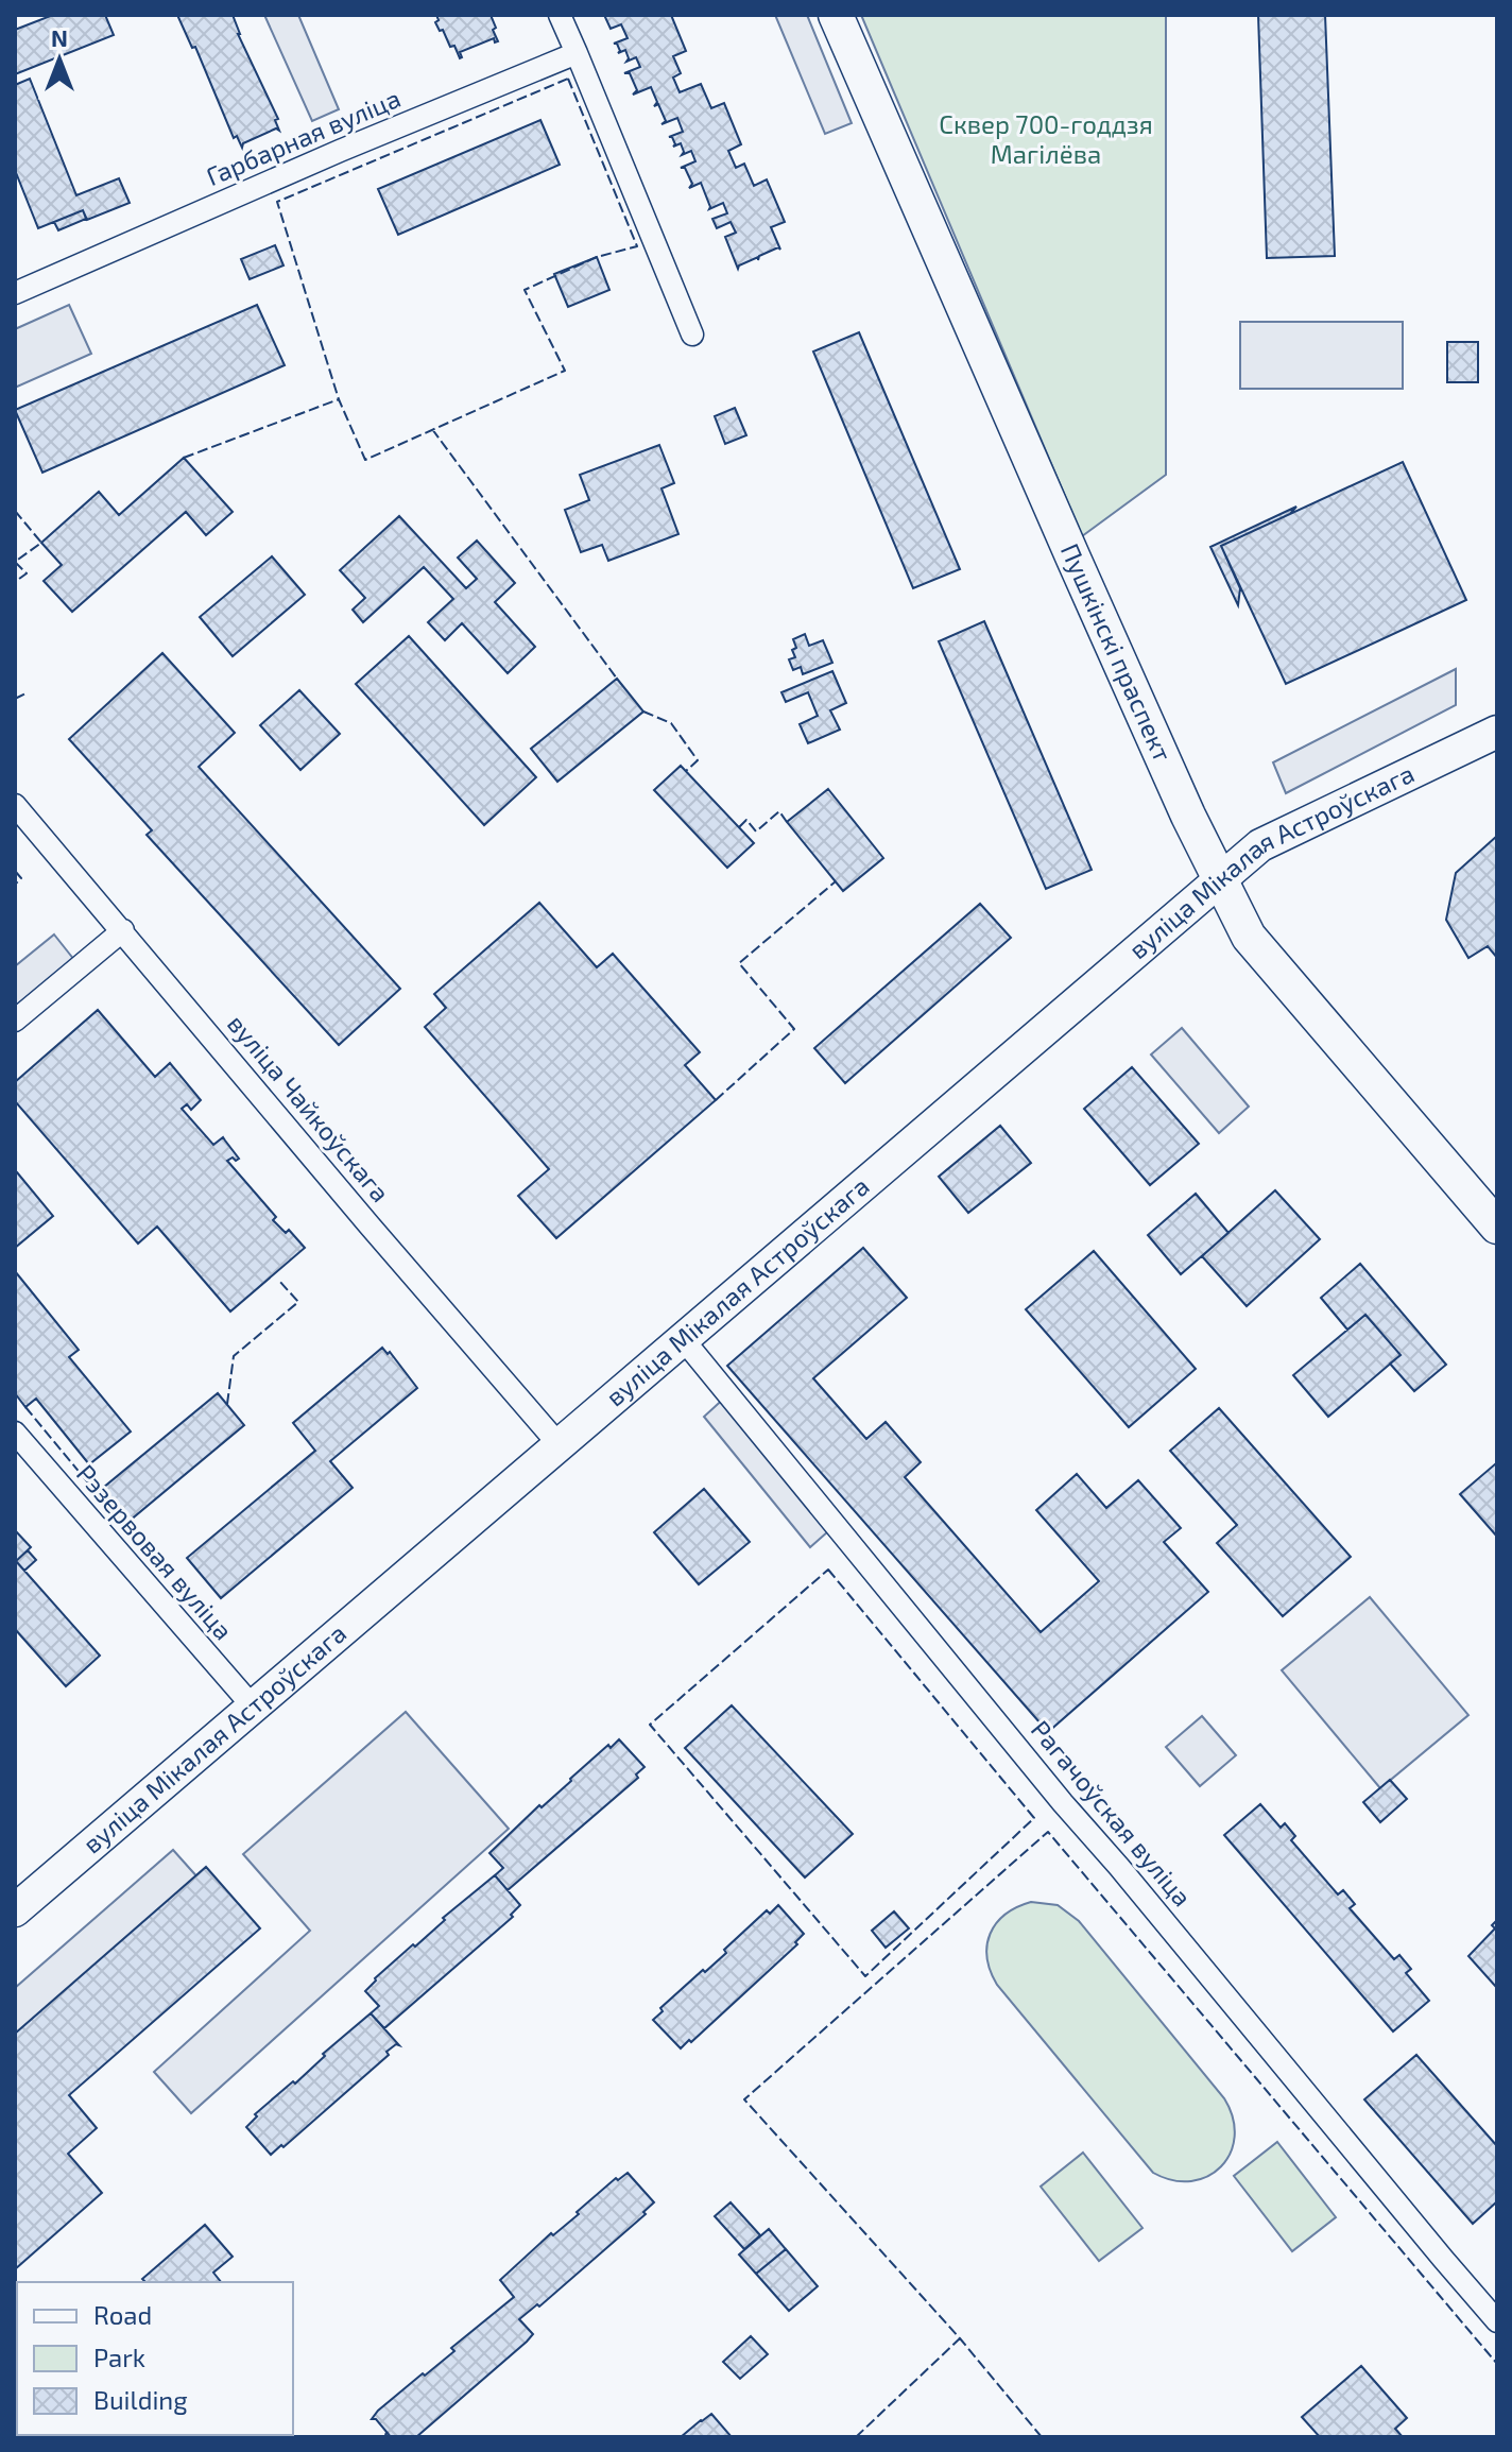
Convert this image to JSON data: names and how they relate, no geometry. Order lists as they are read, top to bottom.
{
  "streets": {
    "main road": ["Пушкінскі праспект", "вуліца Мікалая Астроўскага"],
    "street": [
      "Гарбарная вуліца",
      "вуліца Чайкоўскага",
      "Рэзервовая вуліца",
      "Рагачоўская вуліца"
    ]
  },
  "crossings": [
    ["Пушкінскі праспект", "вуліца Мікалая Астроўскага"],
    ["вуліца Мікалая Астроўскага", "вуліца Чайкоўскага"],
    ["вуліца Мікалая Астроўскага", "Рэзервовая вуліца"],
    ["вуліца Мікалая Астроўскага", "Рагачоўская вуліца"]
  ],
  "parks": ["Сквер 700-годдзя Магілёва"],
  "legend": ["Road", "Park", "Building"],
  "north": "top"
}
